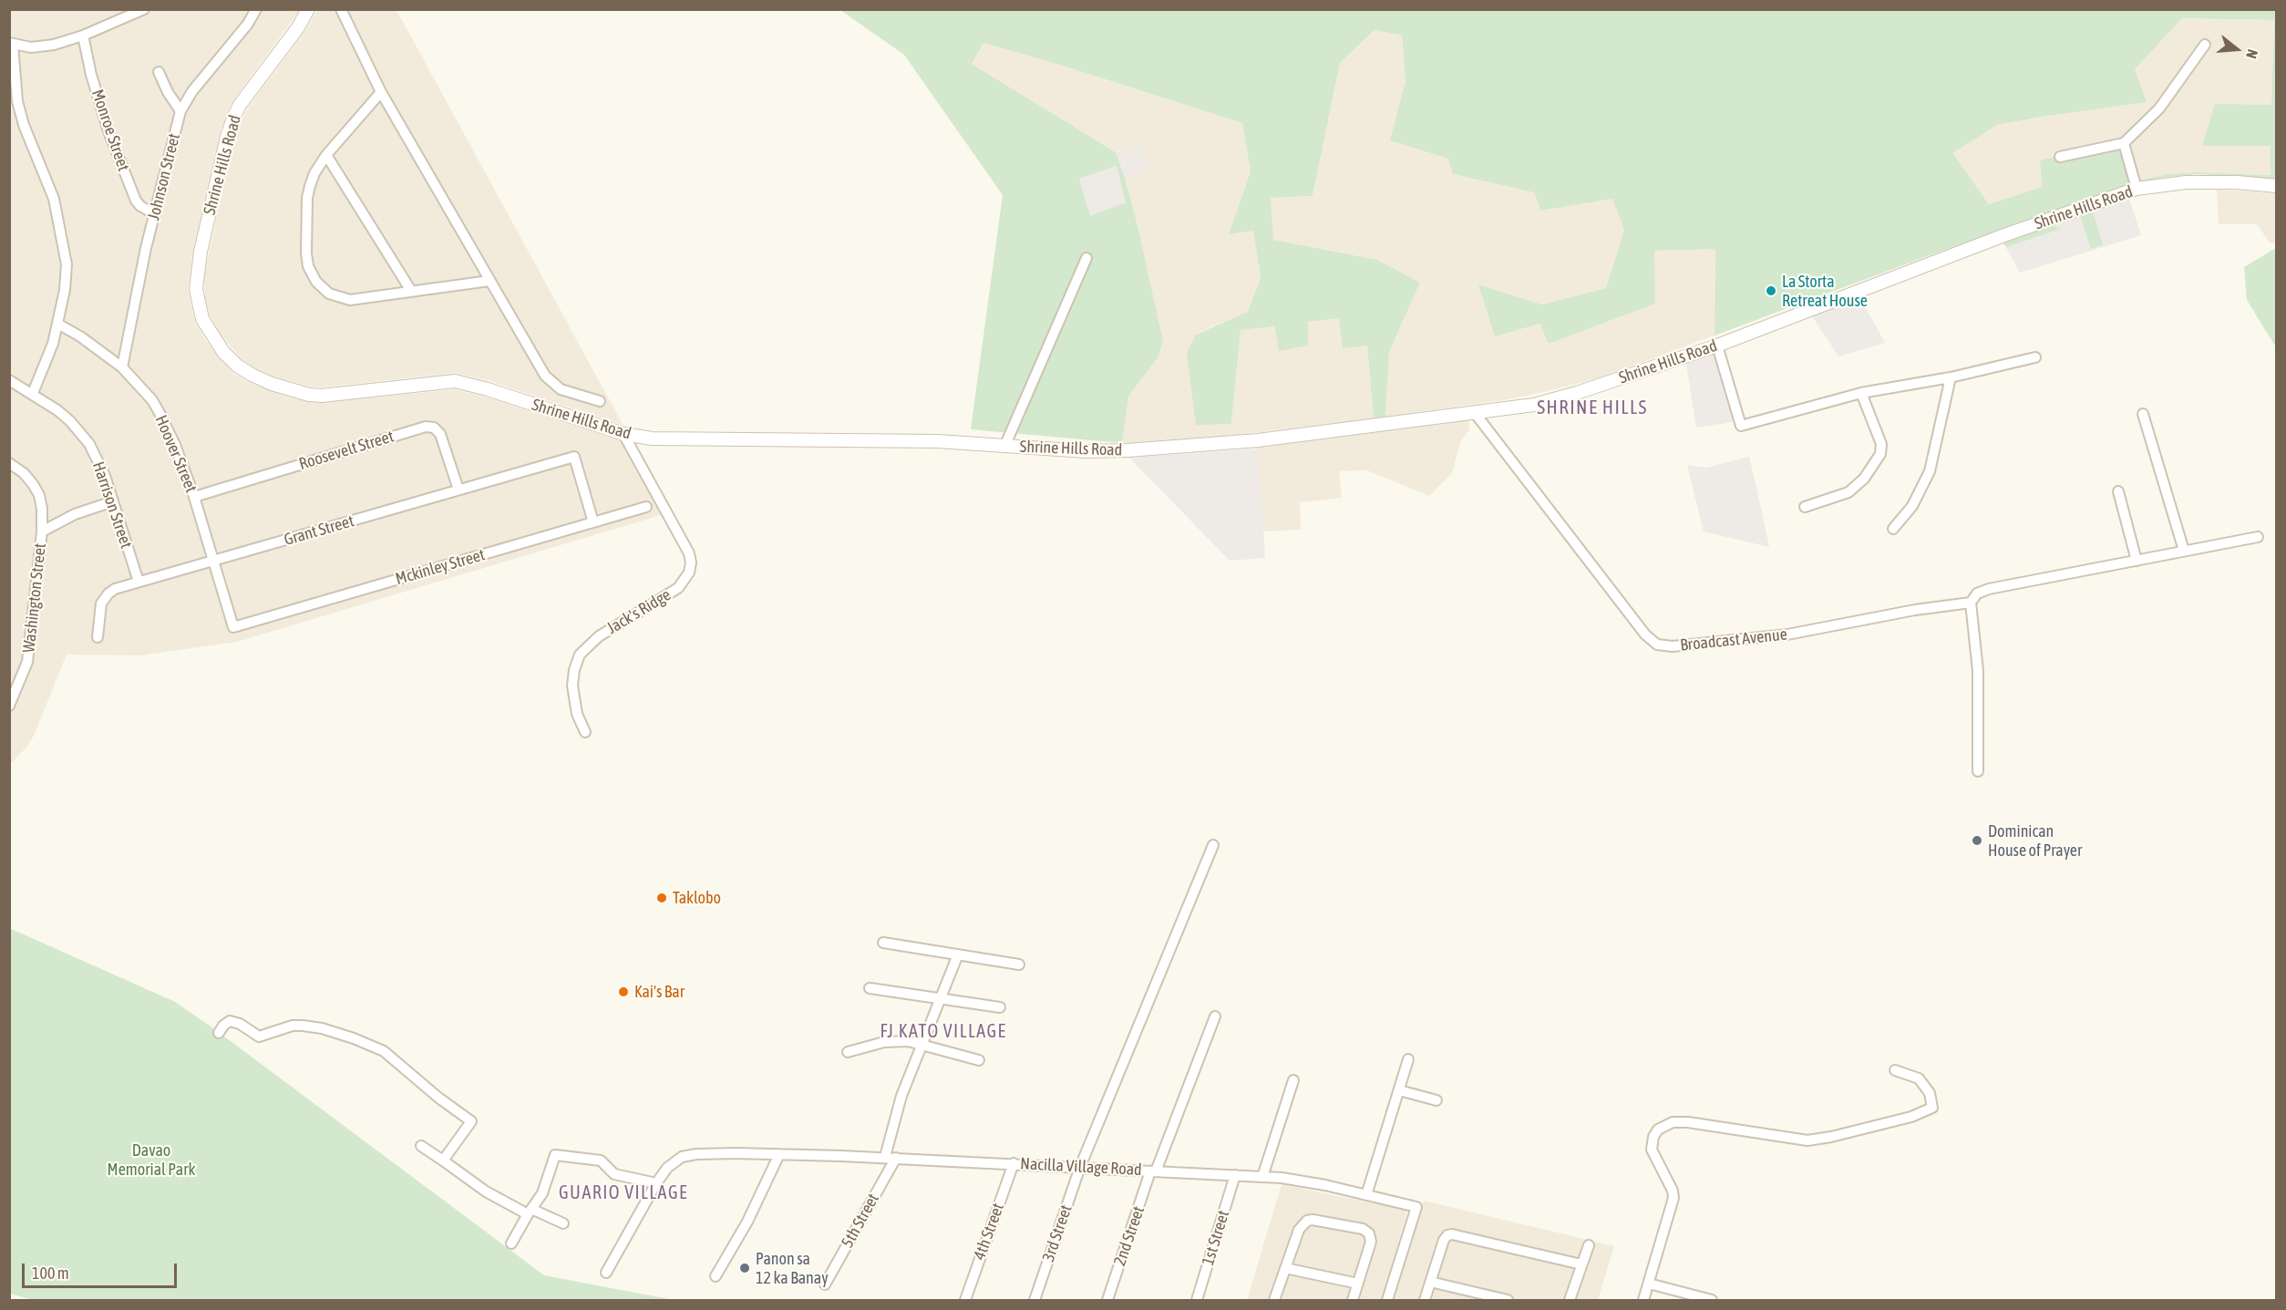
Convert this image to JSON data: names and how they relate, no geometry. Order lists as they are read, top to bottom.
{
  "streets": {
    "street": [
      "Monroe Street",
      "Shrine Hills Road",
      "Johnson Street",
      "Roosevelt Street",
      "Hoover Street",
      "Harrison Street",
      "Grant Street",
      "Mckinley Street",
      "Washington Street",
      "Jack's Ridge",
      "Broadcast Avenue",
      "Nacilla Village Road",
      "5th Street",
      "4th Street",
      "3rd Street",
      "2nd Street",
      "1st Street"
    ]
  },
  "crossings": [
    ["Monroe Street", "Johnson Street"],
    ["Shrine Hills Road", "Jack's Ridge"],
    ["Shrine Hills Road", "Broadcast Avenue"],
    ["Johnson Street", "Hoover Street"],
    ["Roosevelt Street", "Hoover Street"],
    ["Roosevelt Street", "Grant Street"],
    ["Hoover Street", "Grant Street"],
    ["Hoover Street", "Mckinley Street"],
    ["Harrison Street", "Grant Street"],
    ["Harrison Street", "Washington Street"],
    ["Grant Street", "Mckinley Street"],
    ["Nacilla Village Road", "5th Street"],
    ["Nacilla Village Road", "4th Street"],
    ["Nacilla Village Road", "3rd Street"],
    ["Nacilla Village Road", "2nd Street"],
    ["Nacilla Village Road", "1st Street"]
  ],
  "districts": ["SHRINE HILLS", "FJ KATO VILLAGE", "GUARIO VILLAGE"],
  "parks": ["Davao Memorial Park"],
  "places": [
    "La Storta Retreat House",
    "Dominican House of Prayer",
    "Taklobo",
    "Kai's Bar",
    "Panon sa 12 ka Banay"
  ],
  "scale_bar": "100 m",
  "north": "right"
}
